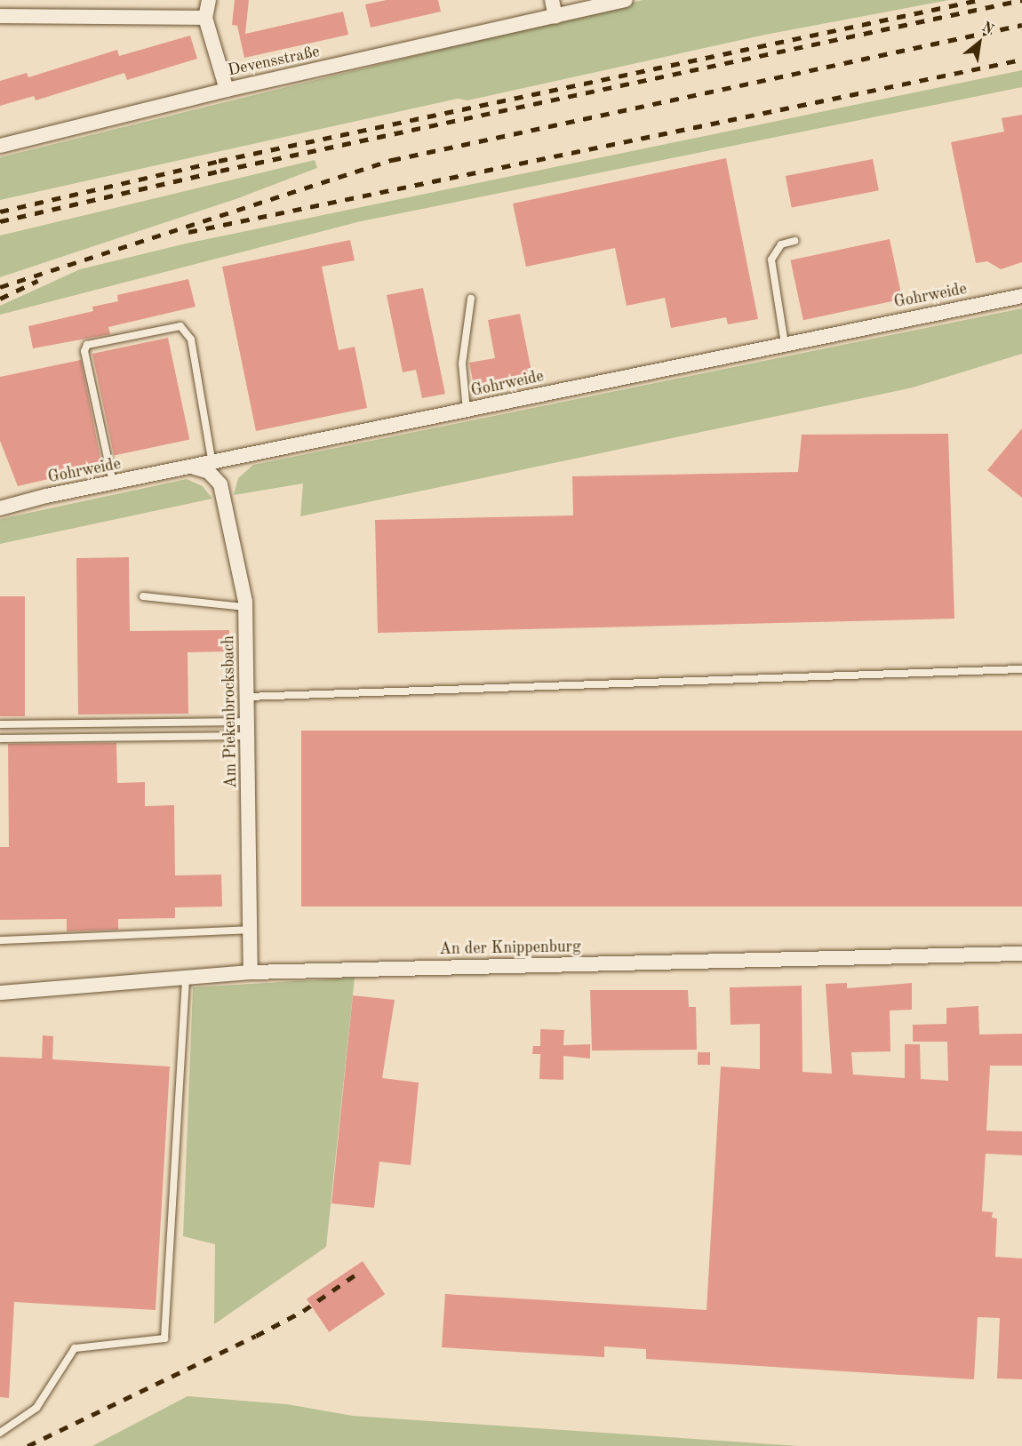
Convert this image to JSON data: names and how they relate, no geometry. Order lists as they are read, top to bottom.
{
  "streets": {
    "street": [
      "Devensstraße",
      "Gohrweide",
      "Am Piekenbrocksbach",
      "An der Knippenburg"
    ]
  },
  "crossings": [
    ["Gohrweide", "Am Piekenbrocksbach"],
    ["Am Piekenbrocksbach", "An der Knippenburg"]
  ],
  "north": "top right"
}
